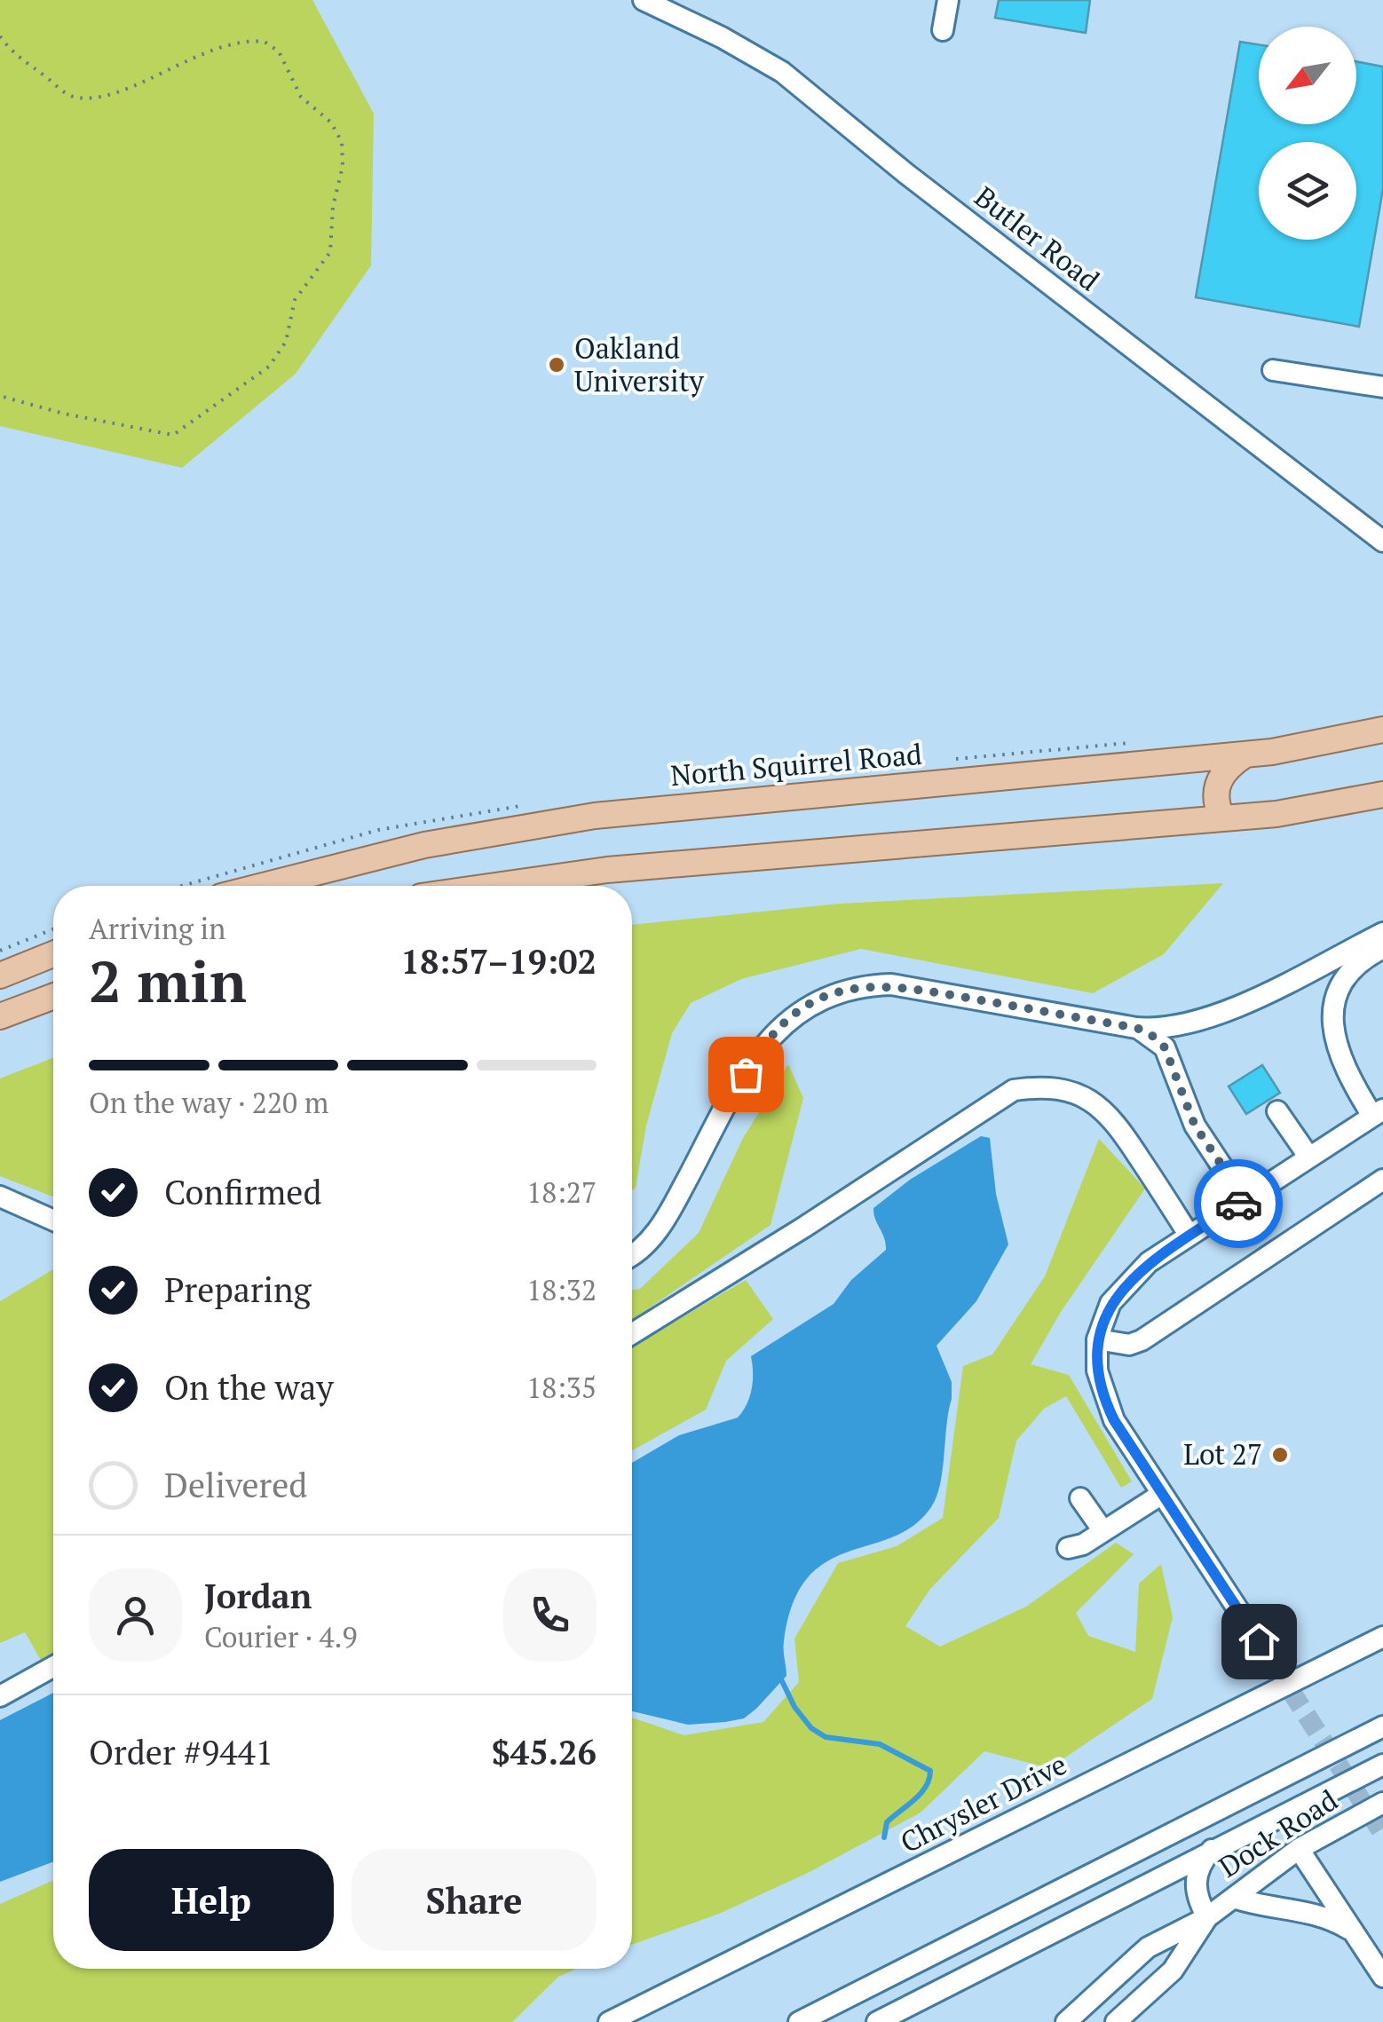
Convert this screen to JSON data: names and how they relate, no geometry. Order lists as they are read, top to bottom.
{
  "streets": {
    "main road": ["North Squirrel Road"],
    "street": ["Butler Road", "Chrysler Drive", "Dock Road"]
  },
  "places": ["Oakland University", "Lot 27"],
  "north": "bottom left",
  "page": {
    "heading": ["2 min", "Arriving in", "18:57–19:02"],
    "panel": [
      "Jordan",
      "Courier · 4.9",
      "Order #9441",
      "$45.26"
    ],
    "bar": "On the way · 220 m",
    "list": [
      ["Confirmed", "18:27"],
      ["Preparing", "18:32"],
      ["On the way", "18:35"],
      "Delivered"
    ],
    "buttons": ["Help", "Share"]
  }
}
